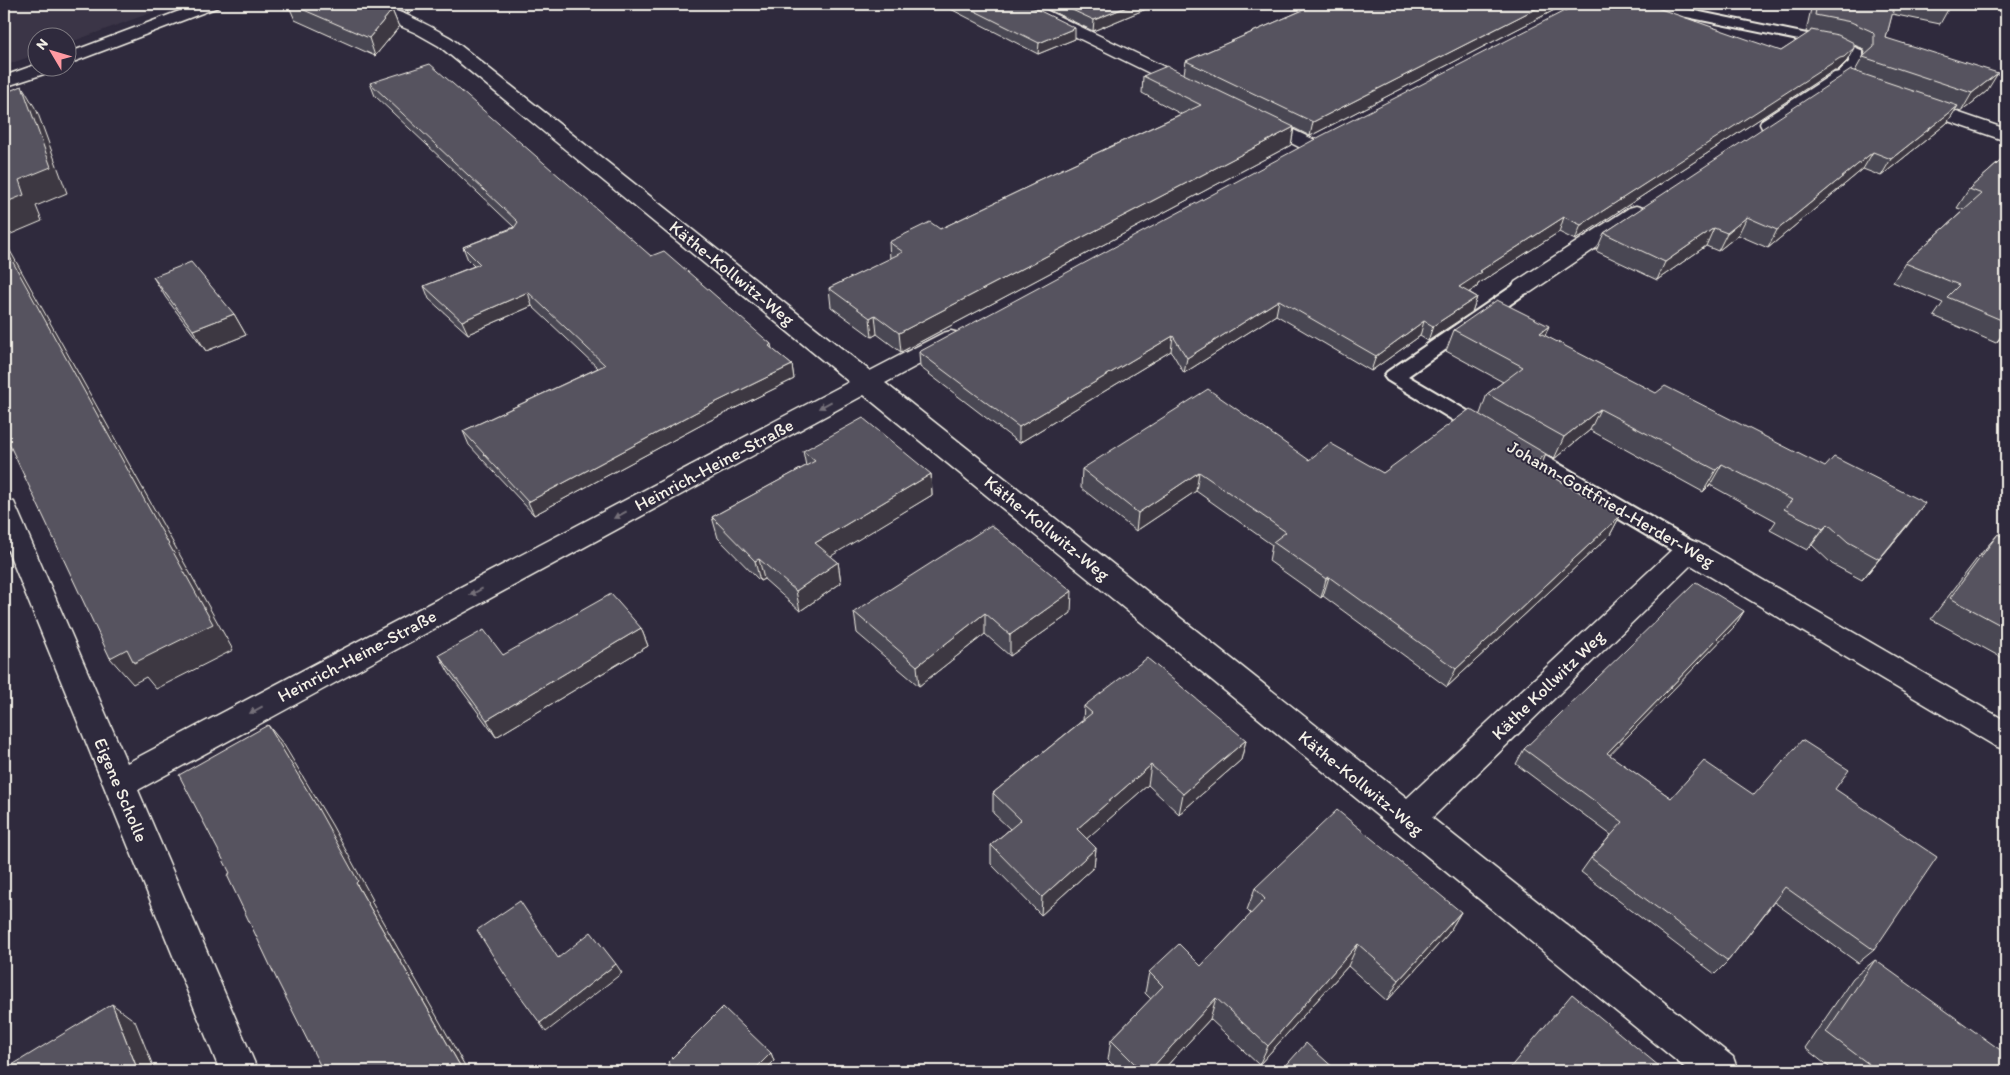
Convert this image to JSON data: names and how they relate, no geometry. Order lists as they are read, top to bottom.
{
  "streets": {
    "street": [
      "Käthe-Kollwitz-Weg",
      "Heinrich-Heine-Straße",
      "Johann-Gottfried-Herder-Weg",
      "Käthe Kollwitz Weg",
      "Eigene Scholle"
    ]
  },
  "crossings": [
    ["Käthe-Kollwitz-Weg", "Heinrich-Heine-Straße"],
    ["Käthe-Kollwitz-Weg", "Käthe Kollwitz Weg"],
    ["Heinrich-Heine-Straße", "Eigene Scholle"],
    ["Johann-Gottfried-Herder-Weg", "Käthe Kollwitz Weg"]
  ],
  "one_way": ["Heinrich-Heine-Straße"],
  "north": "top left"
}
